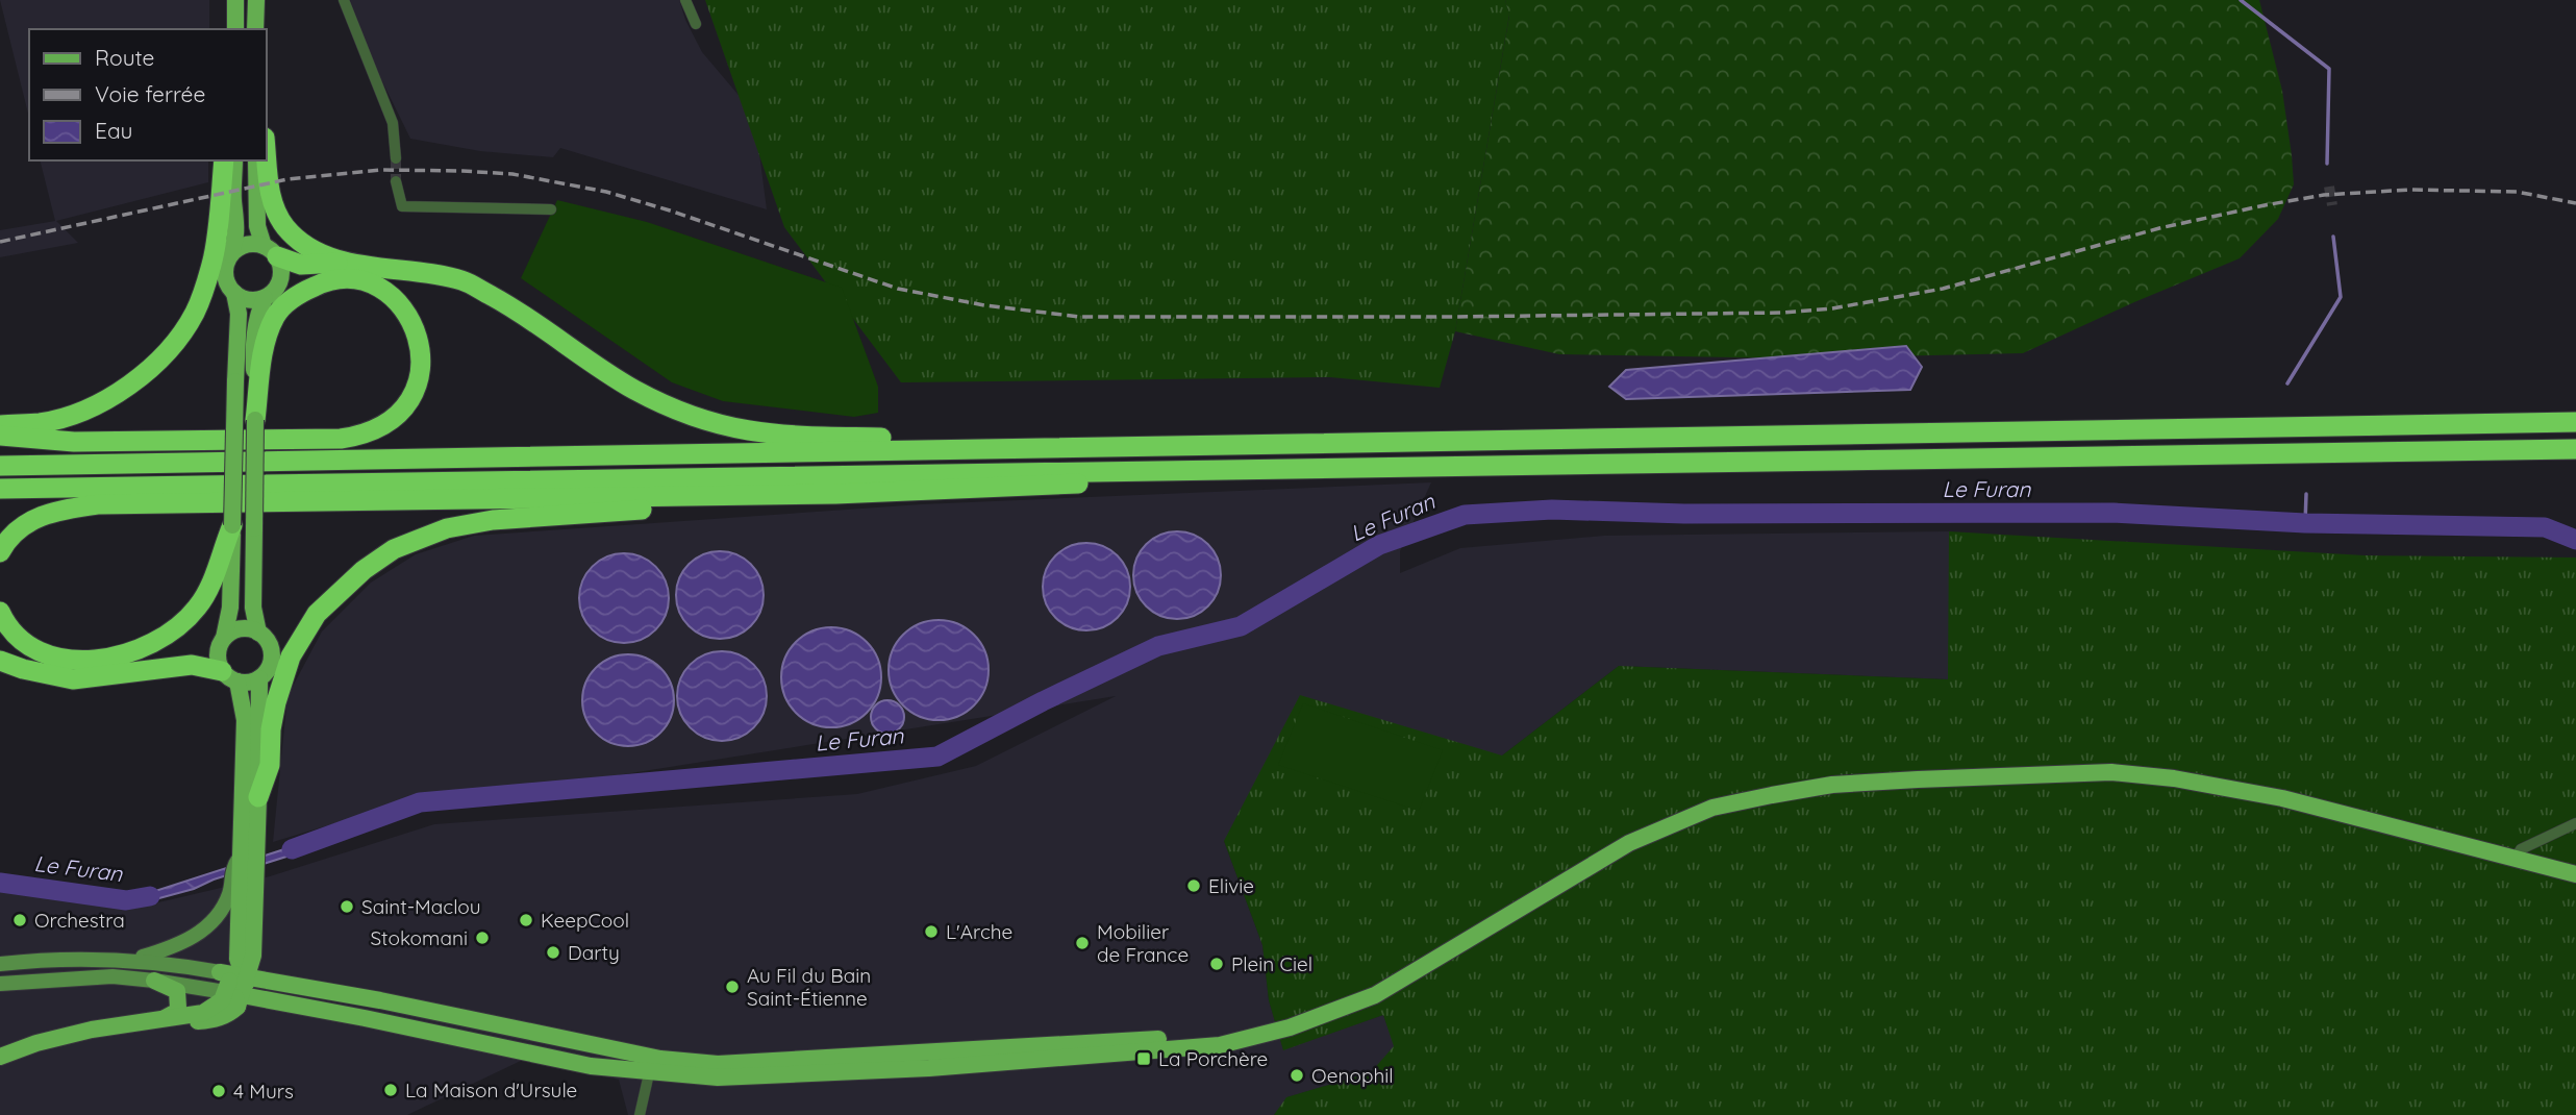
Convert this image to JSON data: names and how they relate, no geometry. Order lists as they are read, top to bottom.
{
  "water": ["Le Furan"],
  "places": {
    "other": [
      "Elivie",
      "Saint-Maclou",
      "Orchestra",
      "KeepCool",
      "L'Arche",
      "Stokomani",
      "Mobilier de France",
      "Darty",
      "Plein Ciel",
      "Au Fil du Bain Saint-Étienne",
      "Oenophil",
      "La Maison d'Ursule",
      "4 Murs"
    ],
    "transit": ["La Porchère"]
  },
  "legend": ["Route", "Voie ferrée", "Eau"]
}
